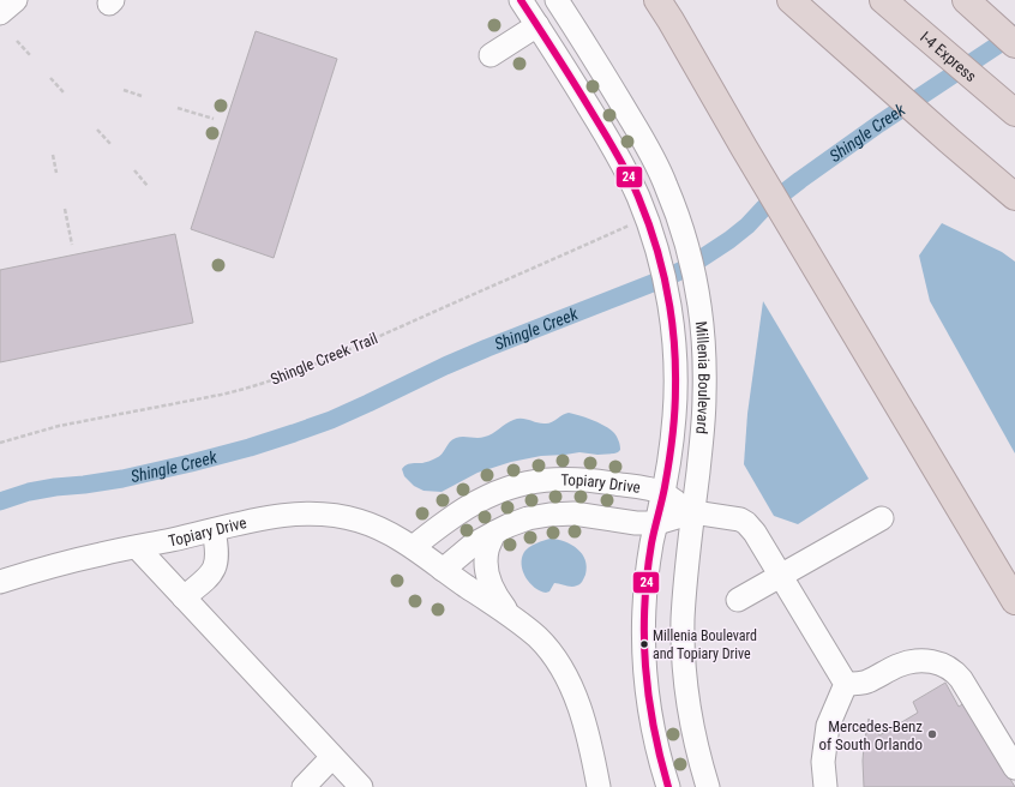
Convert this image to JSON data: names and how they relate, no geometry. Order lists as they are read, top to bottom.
{
  "streets": {
    "highway": ["I-4 Express"],
    "street": ["Millenia Boulevard", "Topiary Drive"],
    "path": ["Shingle Creek Trail"]
  },
  "crossings": [
    ["Millenia Boulevard", "Topiary Drive"]
  ],
  "water": ["Shingle Creek"],
  "places": ["Millenia Boulevard and Topiary Drive", "Mercedes-Benz of South Orlando"],
  "lines": ["transit line 24"]
}
